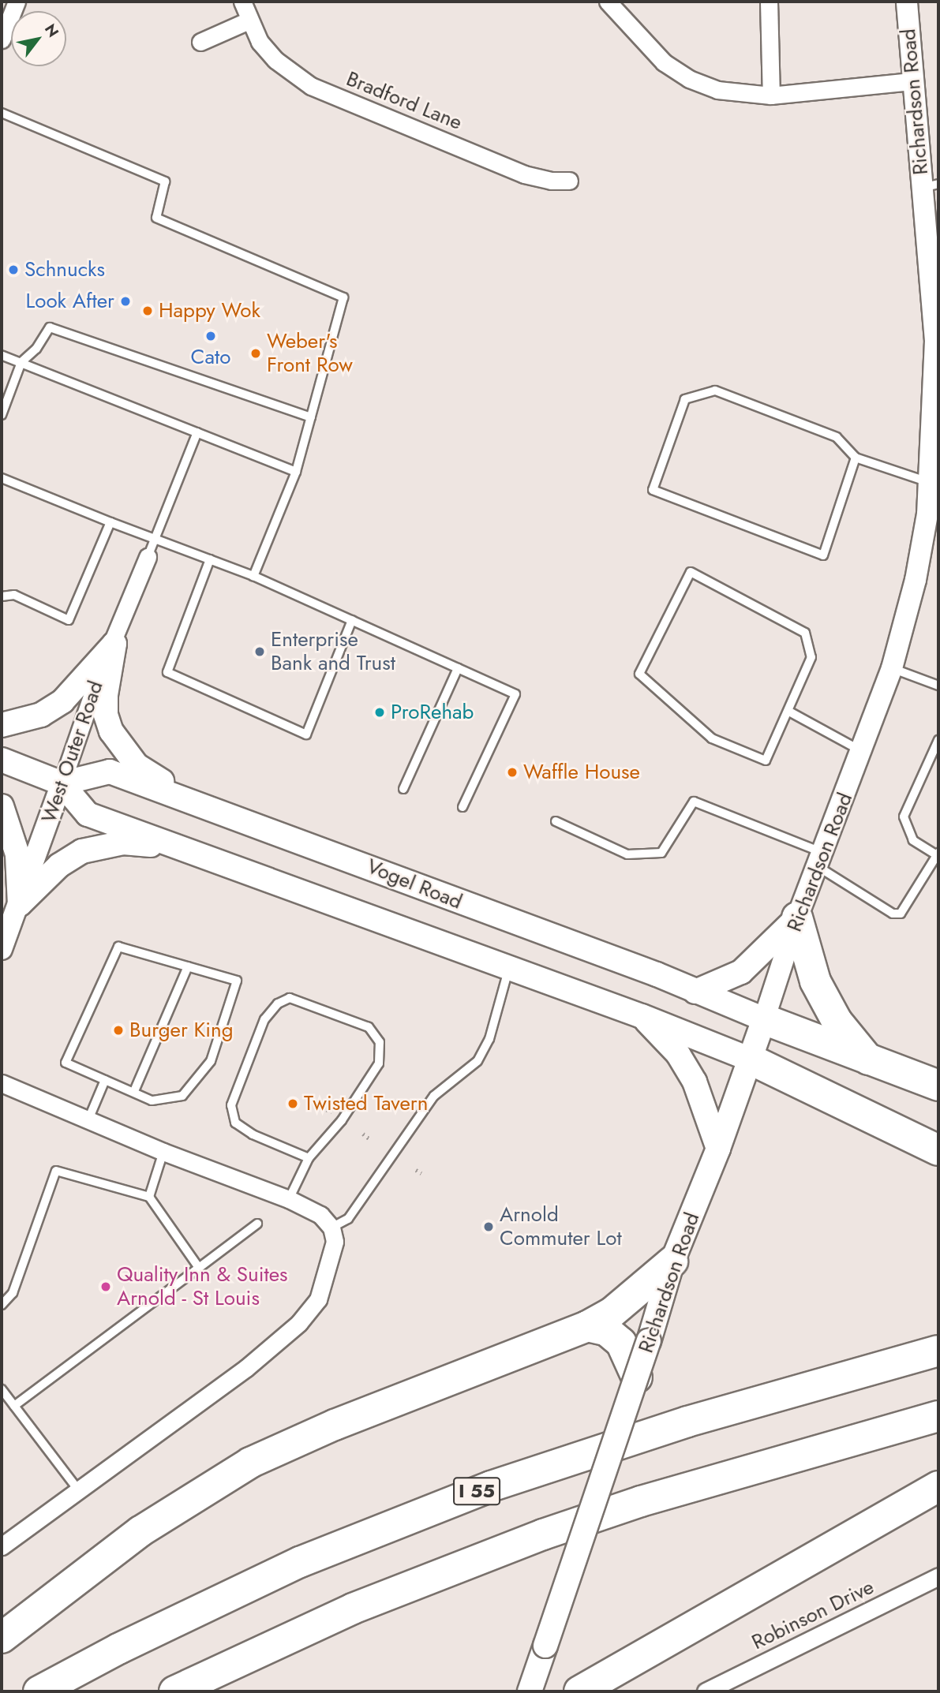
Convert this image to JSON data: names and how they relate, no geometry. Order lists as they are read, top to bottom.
{
  "streets": {
    "highway": ["I 55"],
    "main road": ["Richardson Road", "Vogel Road"],
    "street": ["Bradford Lane", "West Outer Road", "Robinson Drive"]
  },
  "crossings": [
    ["Richardson Road", "Vogel Road"],
    ["West Outer Road", "Vogel Road"]
  ],
  "places": [
    "Schnucks",
    "Look After",
    "Happy Wok",
    "Cato",
    "Weber's Front Row",
    "Enterprise Bank and Trust",
    "ProRehab",
    "Waffle House",
    "Burger King",
    "Twisted Tavern",
    "Arnold Commuter Lot",
    "Quality Inn & Suites Arnold - St Louis"
  ],
  "north": "top right"
}
